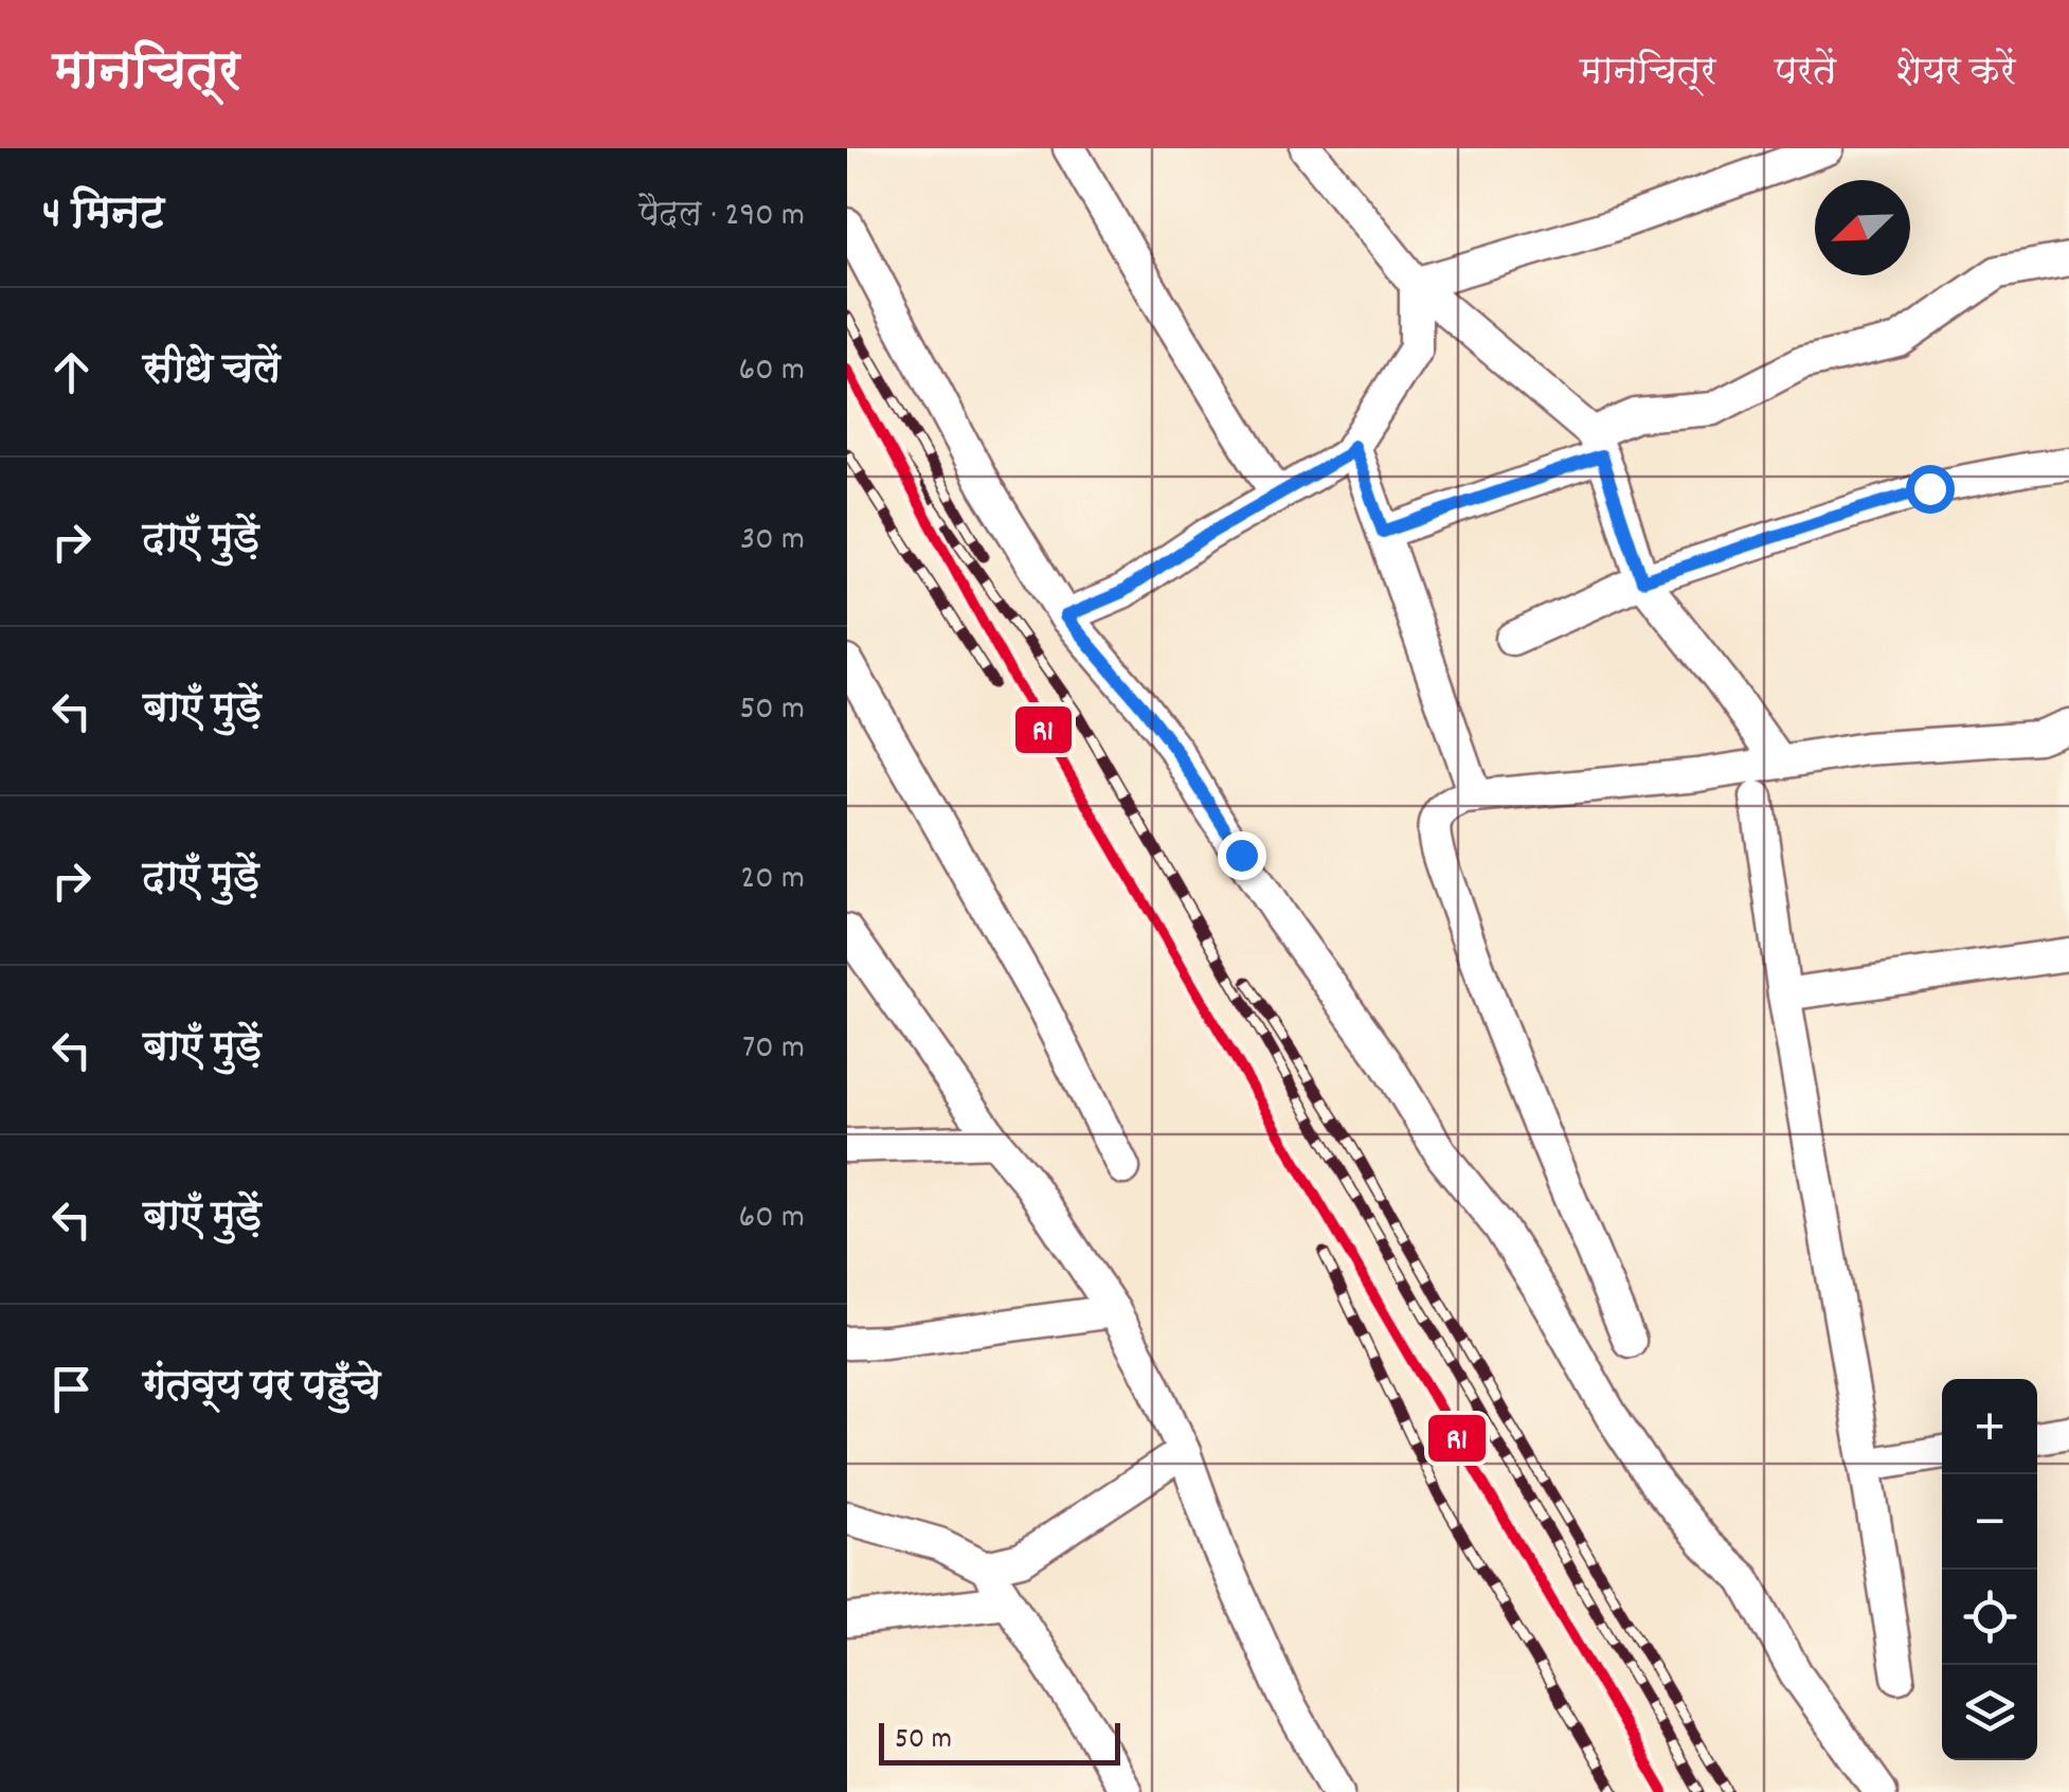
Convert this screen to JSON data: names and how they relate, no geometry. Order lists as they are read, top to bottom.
{
  "lines": ["transit line R1"],
  "scale_bar": "50 m",
  "north": "bottom left",
  "page": {
    "header": "मानचित्र",
    "nav": ["मानचित्र", "परतें", "शेयर करें"],
    "heading": ["4 मिनट", "पैदल · 290 m"],
    "list": [
      ["सीधे चलें", "60 m"],
      ["दाएँ मुड़ें", "30 m"],
      ["बाएँ मुड़ें", "50 m"],
      ["दाएँ मुड़ें", "20 m"],
      ["बाएँ मुड़ें", "70 m"],
      ["बाएँ मुड़ें", "60 m"],
      "गंतव्य पर पहुँचे"
    ],
    "map_buttons": ["+", "−"],
    "scale": "50 m"
  }
}
